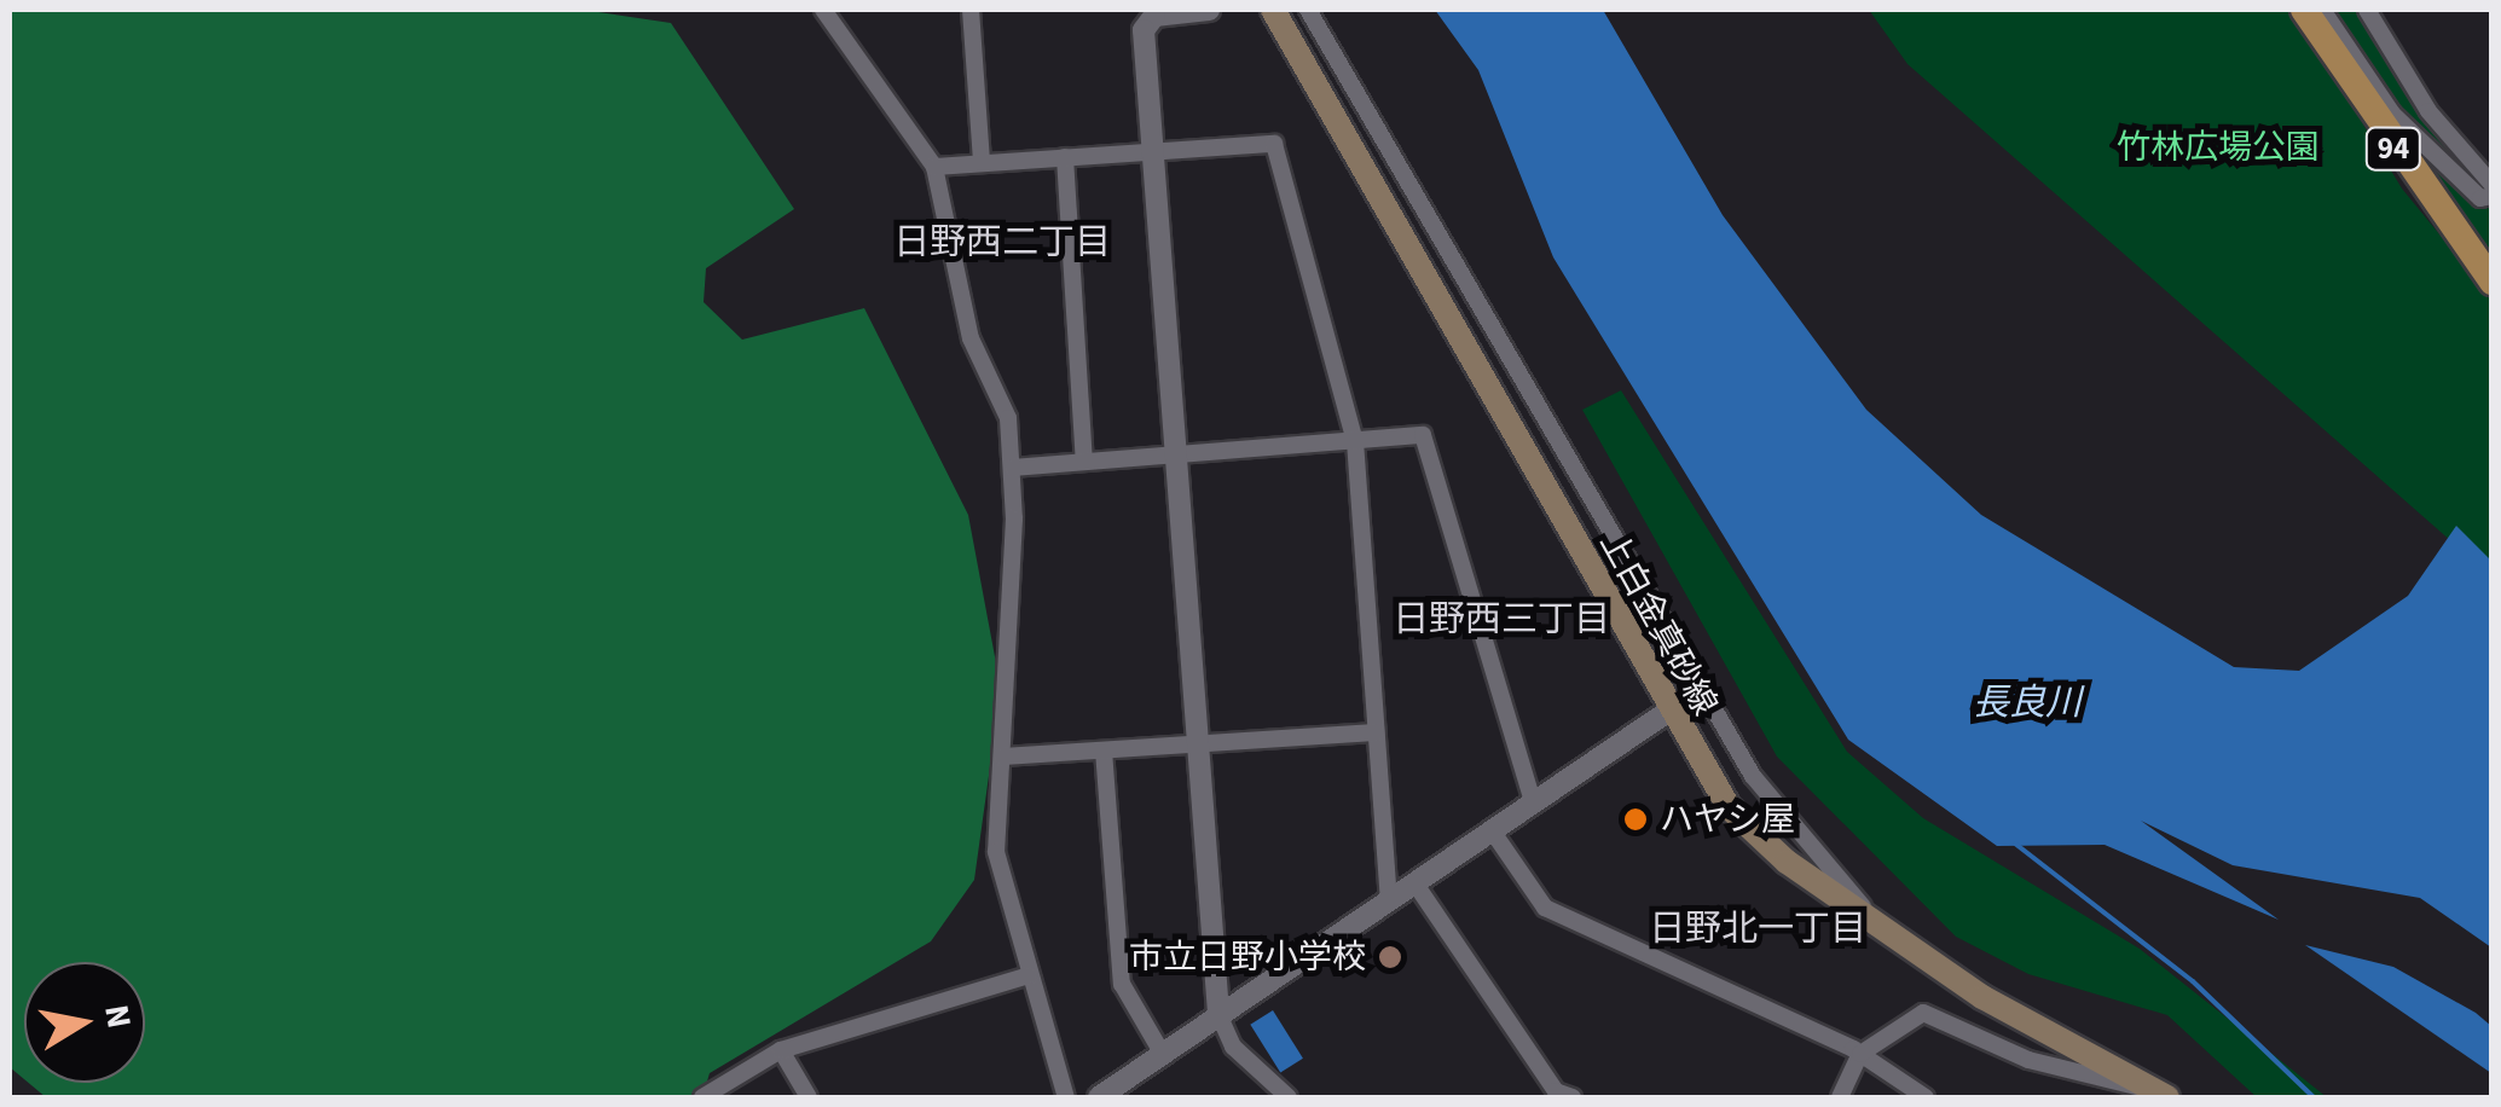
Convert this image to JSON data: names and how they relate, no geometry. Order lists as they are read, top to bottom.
{
  "streets": {
    "main road": ["94", "上白金真砂線"]
  },
  "districts": ["日野西二丁目", "日野西三丁目", "日野北一丁目"],
  "water": ["長良川"],
  "parks": ["竹林広場公園"],
  "places": ["ハヤシ屋", "市立日野小学校"],
  "north": "right"
}
